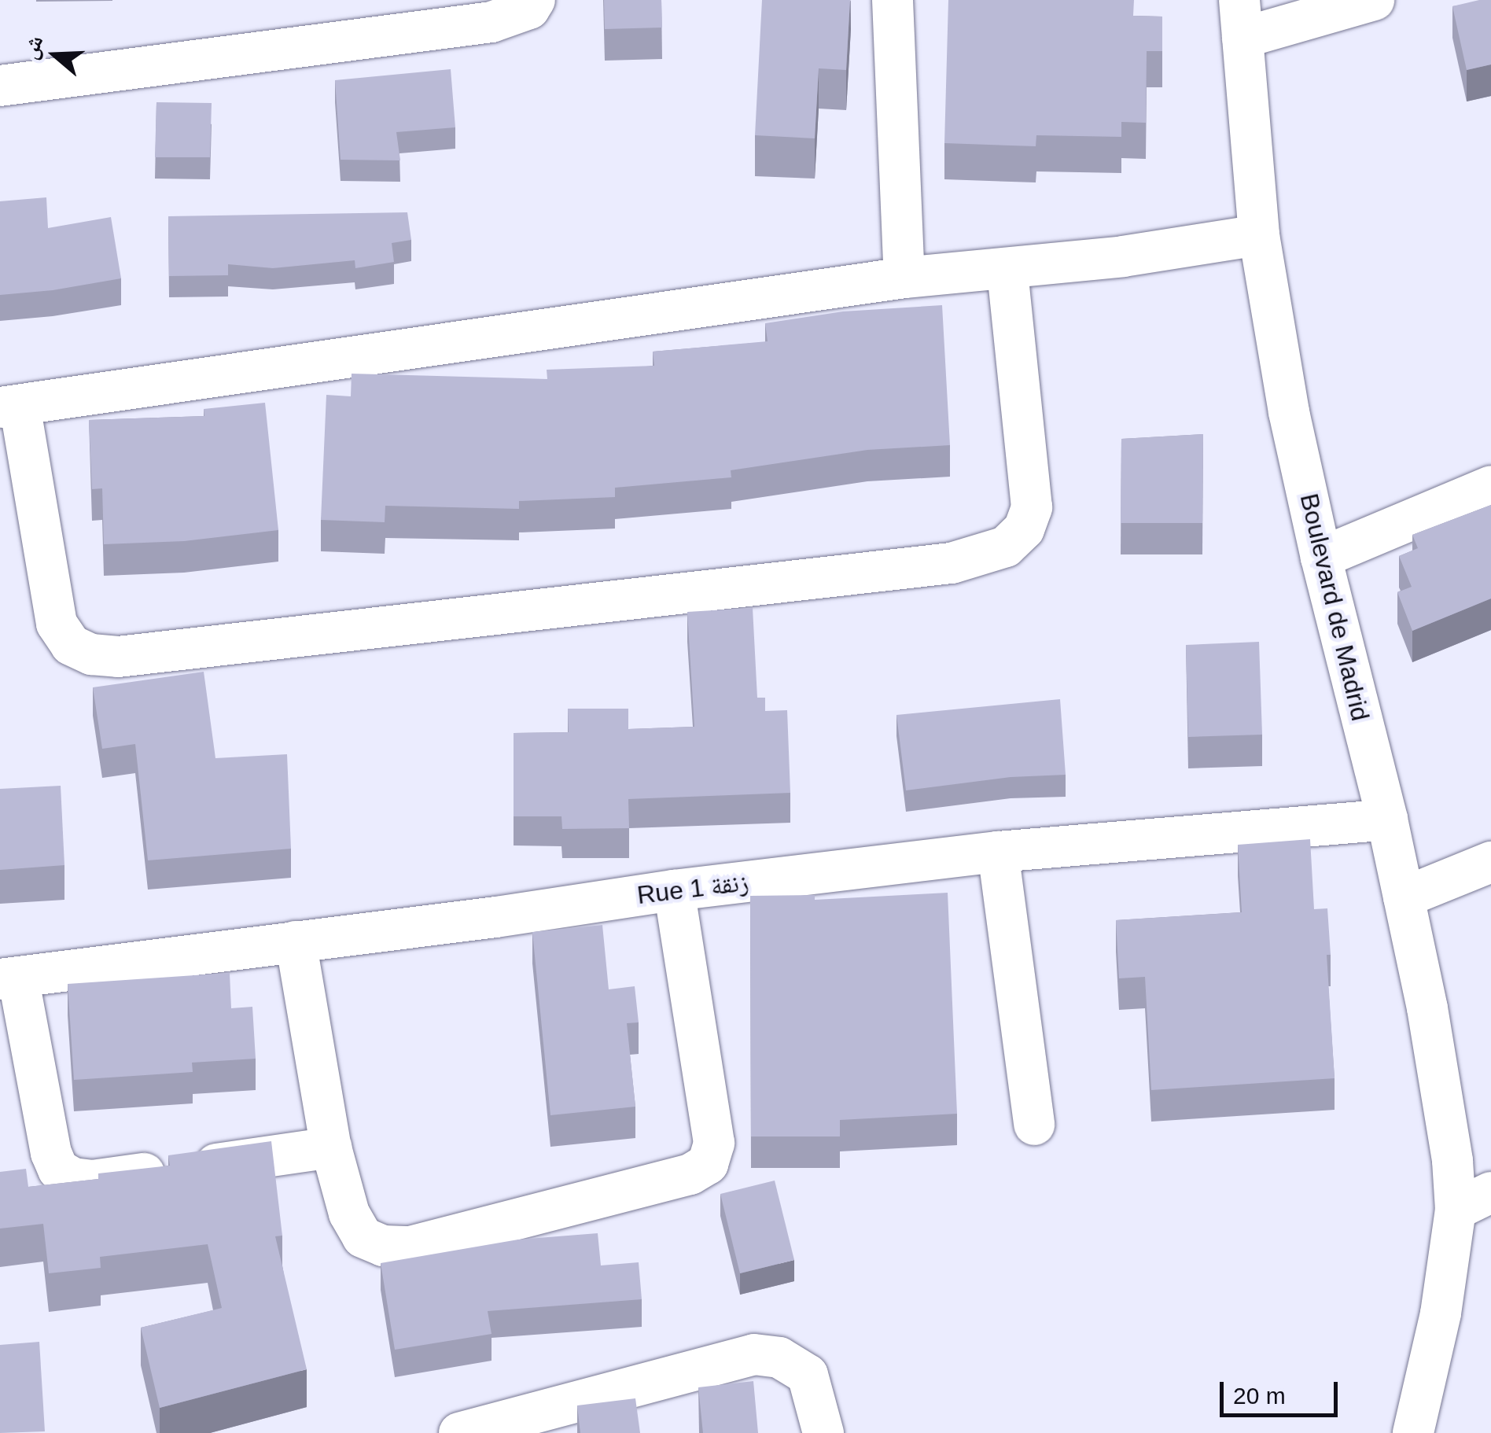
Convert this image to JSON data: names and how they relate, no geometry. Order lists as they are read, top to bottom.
{
  "streets": {
    "street": ["Boulevard de Madrid", "Rue 1 زنقة"]
  },
  "crossings": [
    ["Boulevard de Madrid", "Rue 1 زنقة"]
  ],
  "scale_bar": "20 m",
  "north": "left"
}
